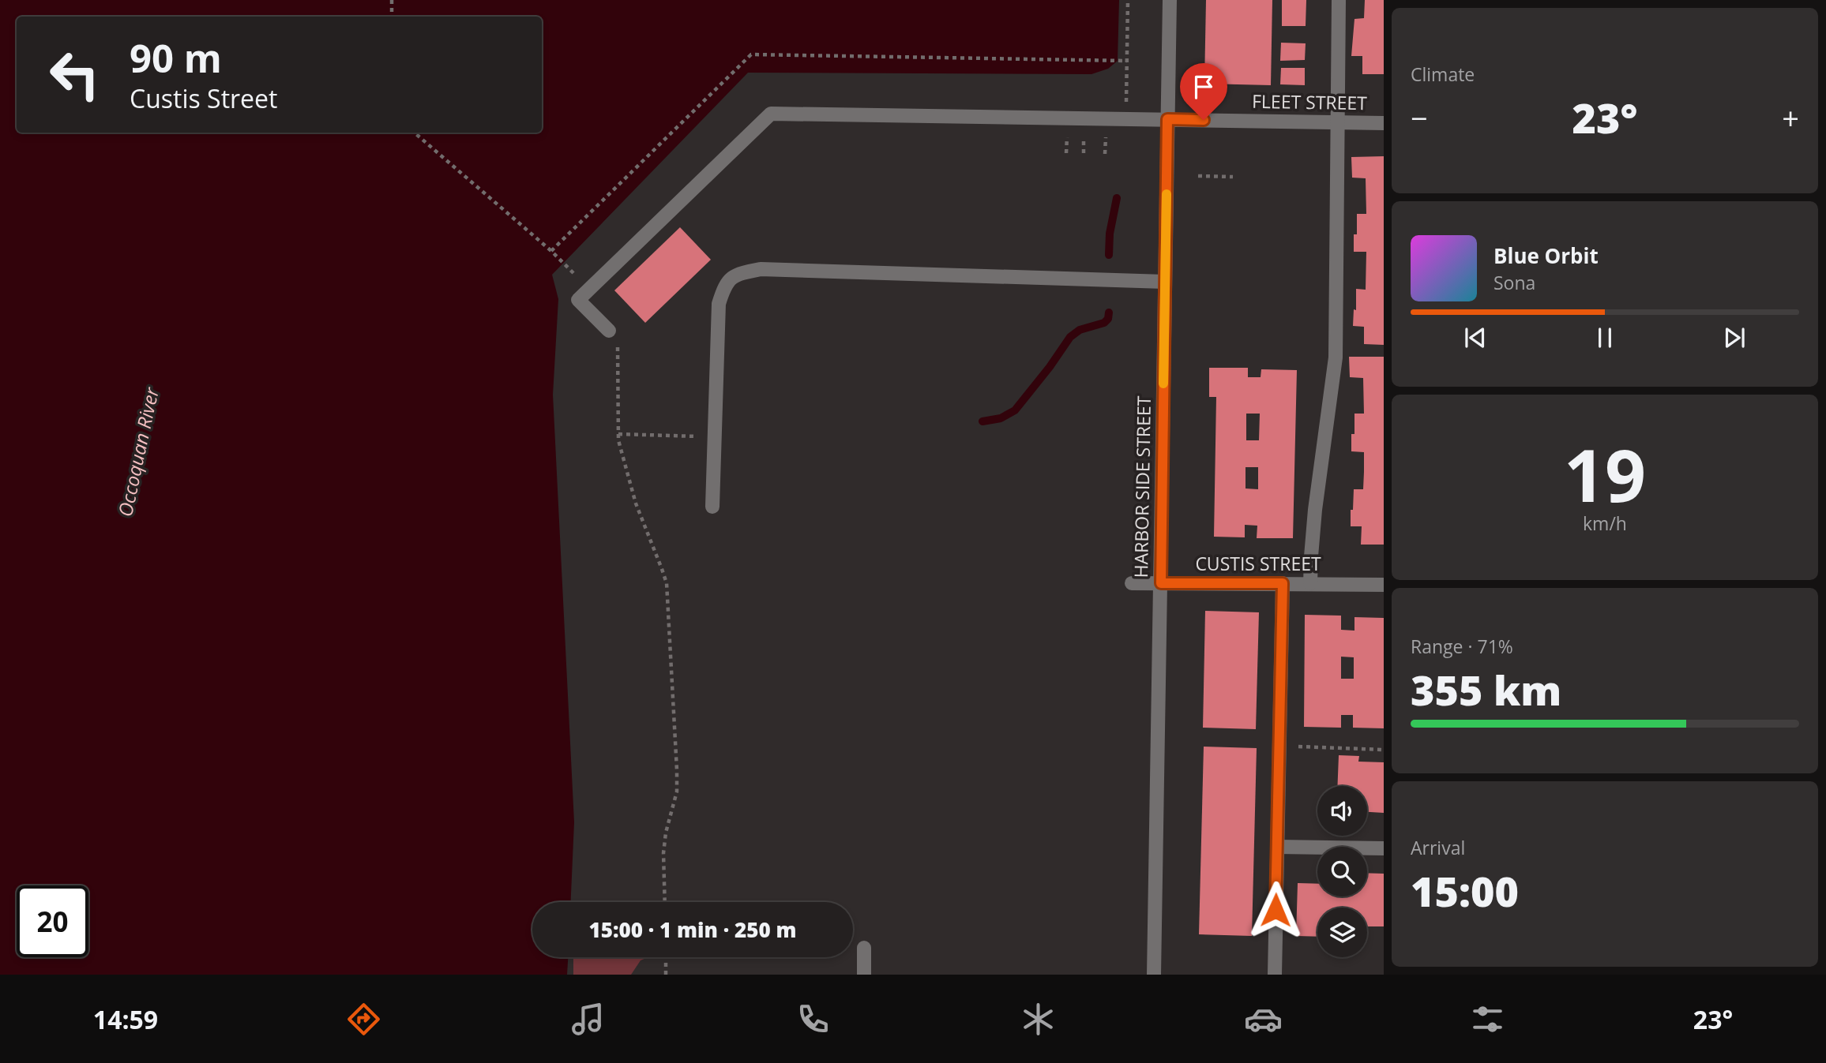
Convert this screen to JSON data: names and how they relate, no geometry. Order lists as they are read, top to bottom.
{
  "streets": {
    "street": ["FLEET STREET", "HARBOR SIDE STREET", "CUSTIS STREET"]
  },
  "crossings": [
    ["FLEET STREET", "HARBOR SIDE STREET"],
    ["HARBOR SIDE STREET", "CUSTIS STREET"]
  ],
  "water": ["Occoquan River"],
  "page": {
    "tile": [
      "Climate",
      ["19", "km/h"],
      ["Range · 71%", "355 km"],
      ["Arrival", "15:00"]
    ],
    "turn": ["90 m", "Custis Street"],
    "heat": ["−", "23°", "+"],
    "song": ["Blue Orbit", "Sona"],
    "limit": "20",
    "trip": "15:00 · 1 min · 250 m",
    "tabs": ["14:59", "23°"]
  }
}
